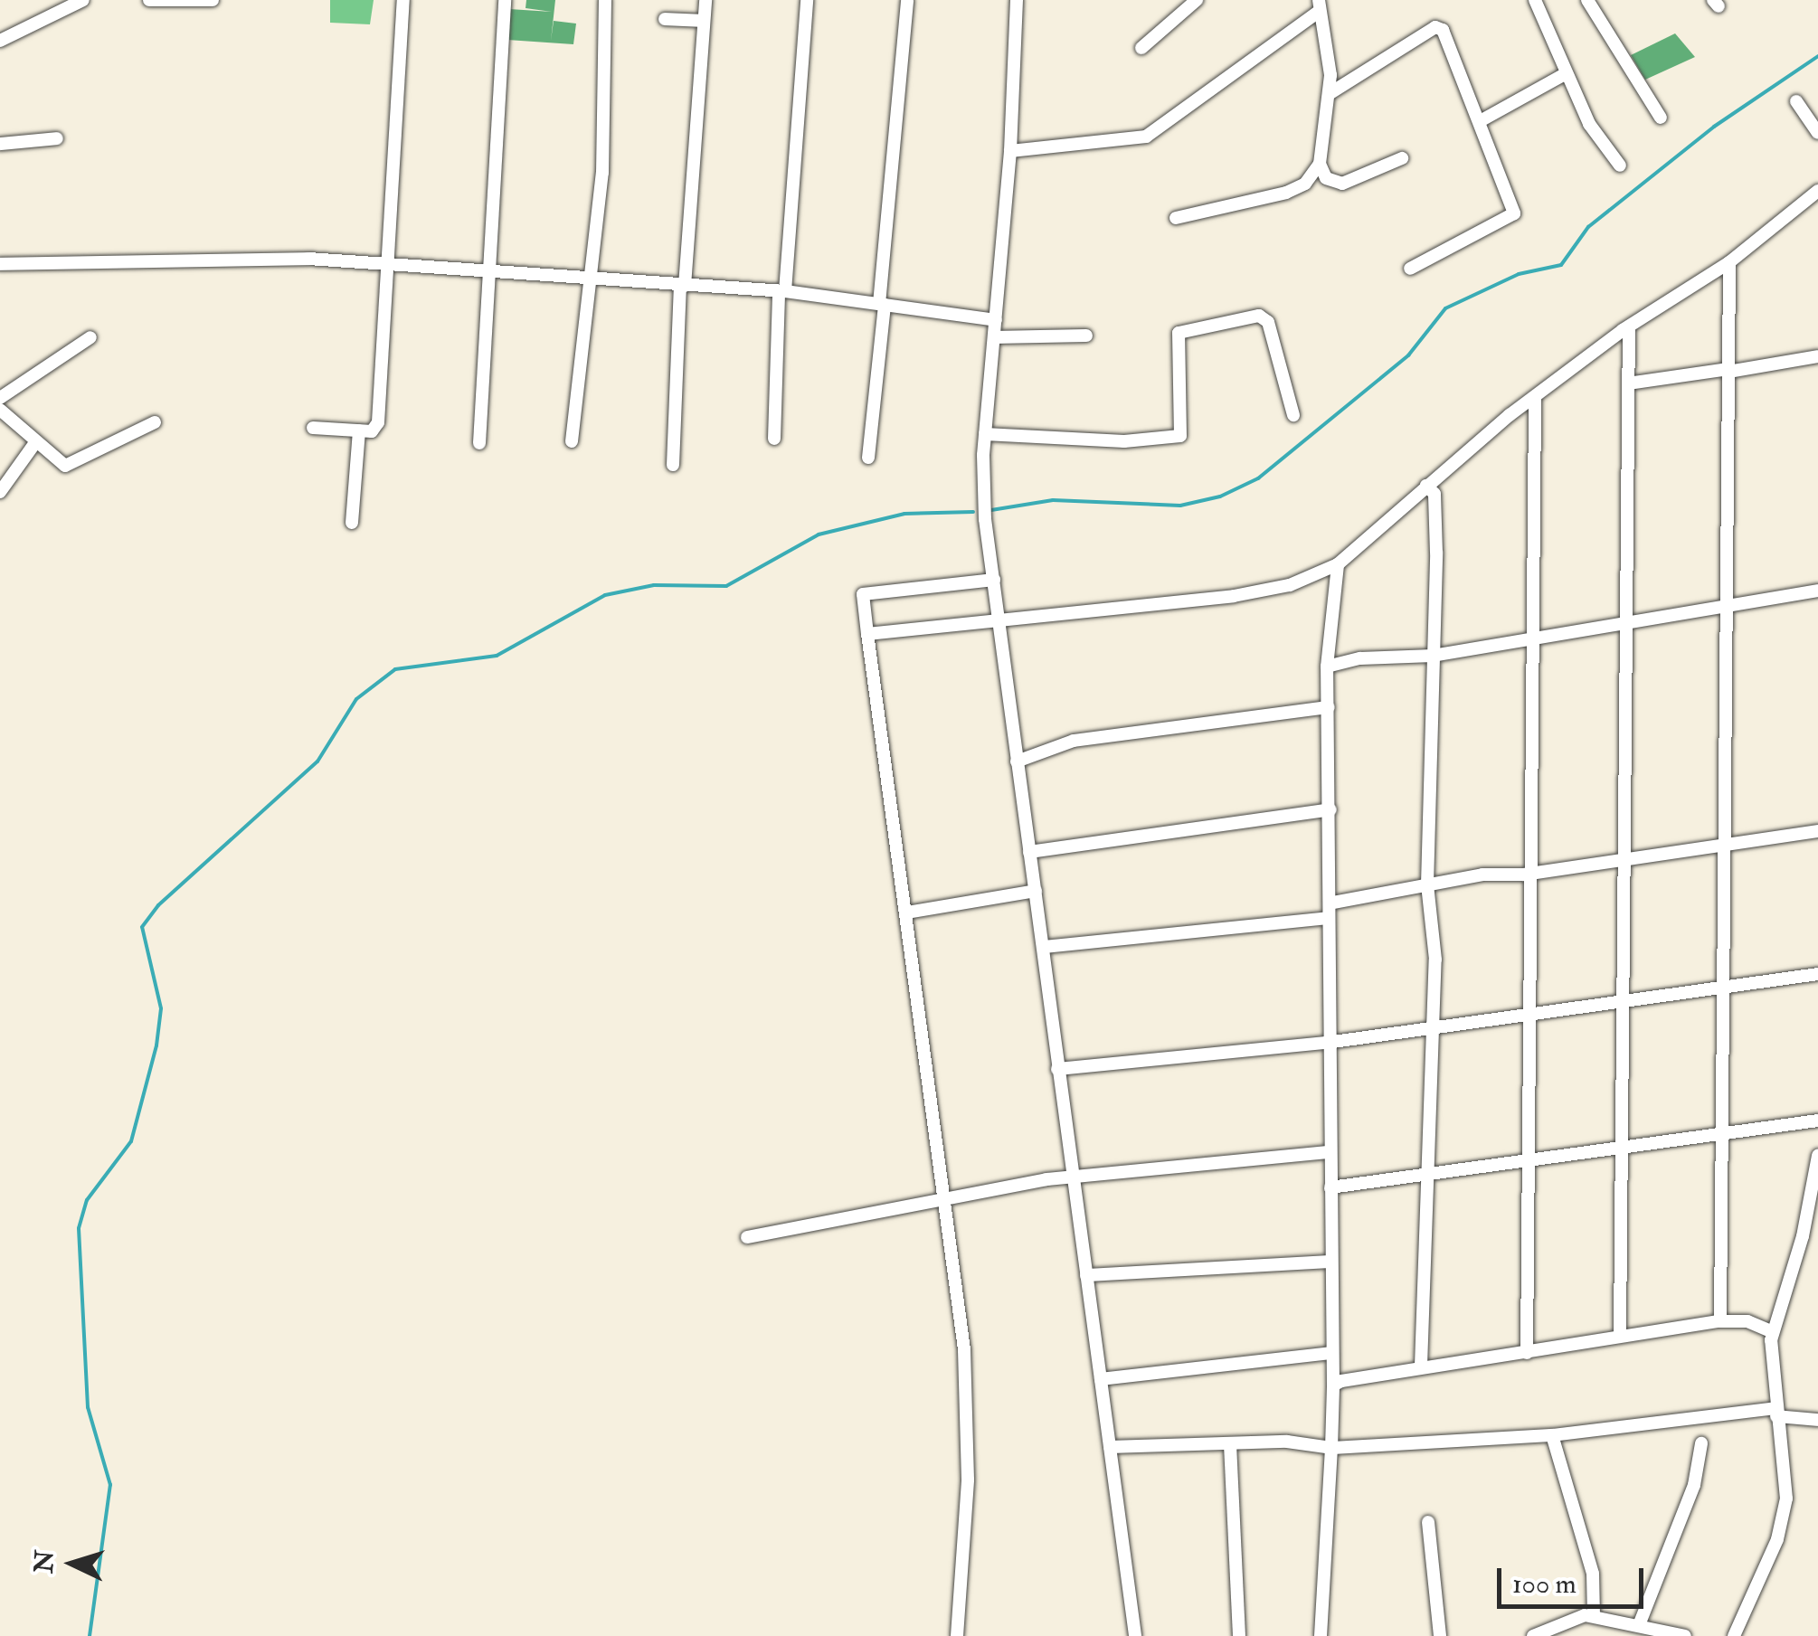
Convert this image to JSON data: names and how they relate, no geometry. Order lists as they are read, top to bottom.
{
  "scale_bar": "100 m",
  "north": "left"
}
